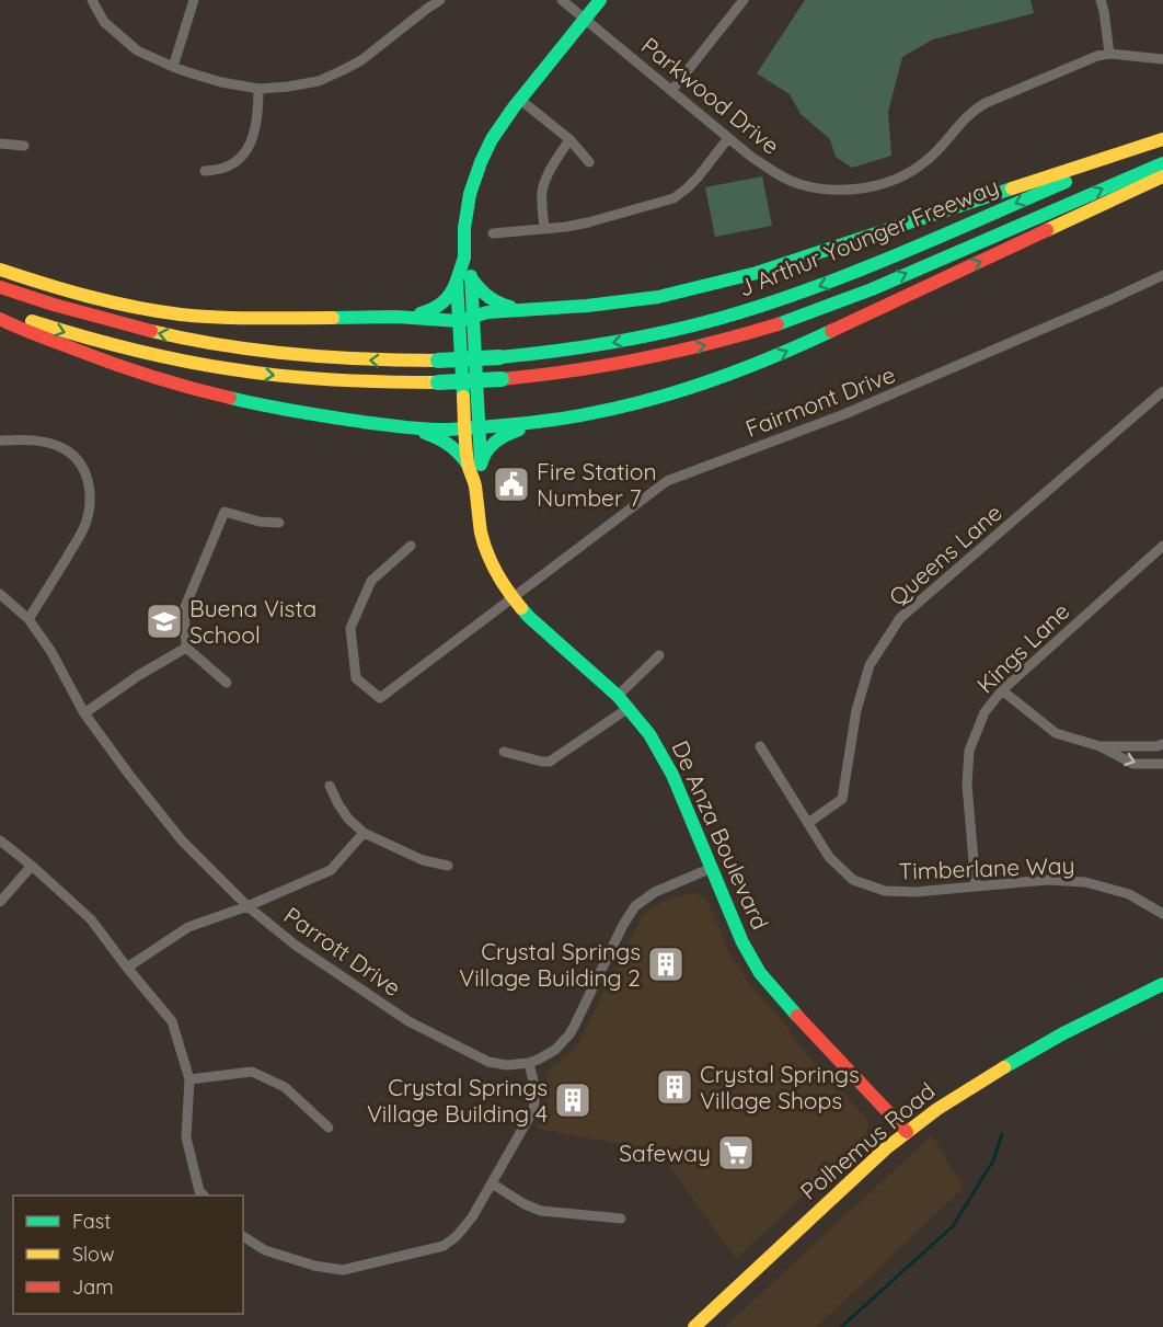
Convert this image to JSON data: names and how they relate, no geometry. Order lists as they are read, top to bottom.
{
  "streets": {
    "main road": ["J Arthur Younger Freeway", "De Anza Boulevard", "Polhemus Road"],
    "street": [
      "Parkwood Drive",
      "Fairmont Drive",
      "Queens Lane",
      "Kings Lane",
      "Timberlane Way",
      "Parrott Drive"
    ]
  },
  "crossings": [
    ["Parkwood Drive", "De Anza Boulevard"],
    ["Fairmont Drive", "De Anza Boulevard"],
    ["Queens Lane", "Timberlane Way"],
    ["Kings Lane", "Timberlane Way"],
    ["De Anza Boulevard", "Parrott Drive"],
    ["De Anza Boulevard", "Polhemus Road"]
  ],
  "places": {
    "public building": ["Fire Station Number 7"],
    "school or university": ["Buena Vista School"],
    "building": ["Crystal Springs Village Building 2", "Crystal Springs Village Shops", "Crystal Springs Village Building 4"],
    "supermarket": ["Safeway"]
  },
  "legend": ["Fast", "Slow", "Jam"]
}
